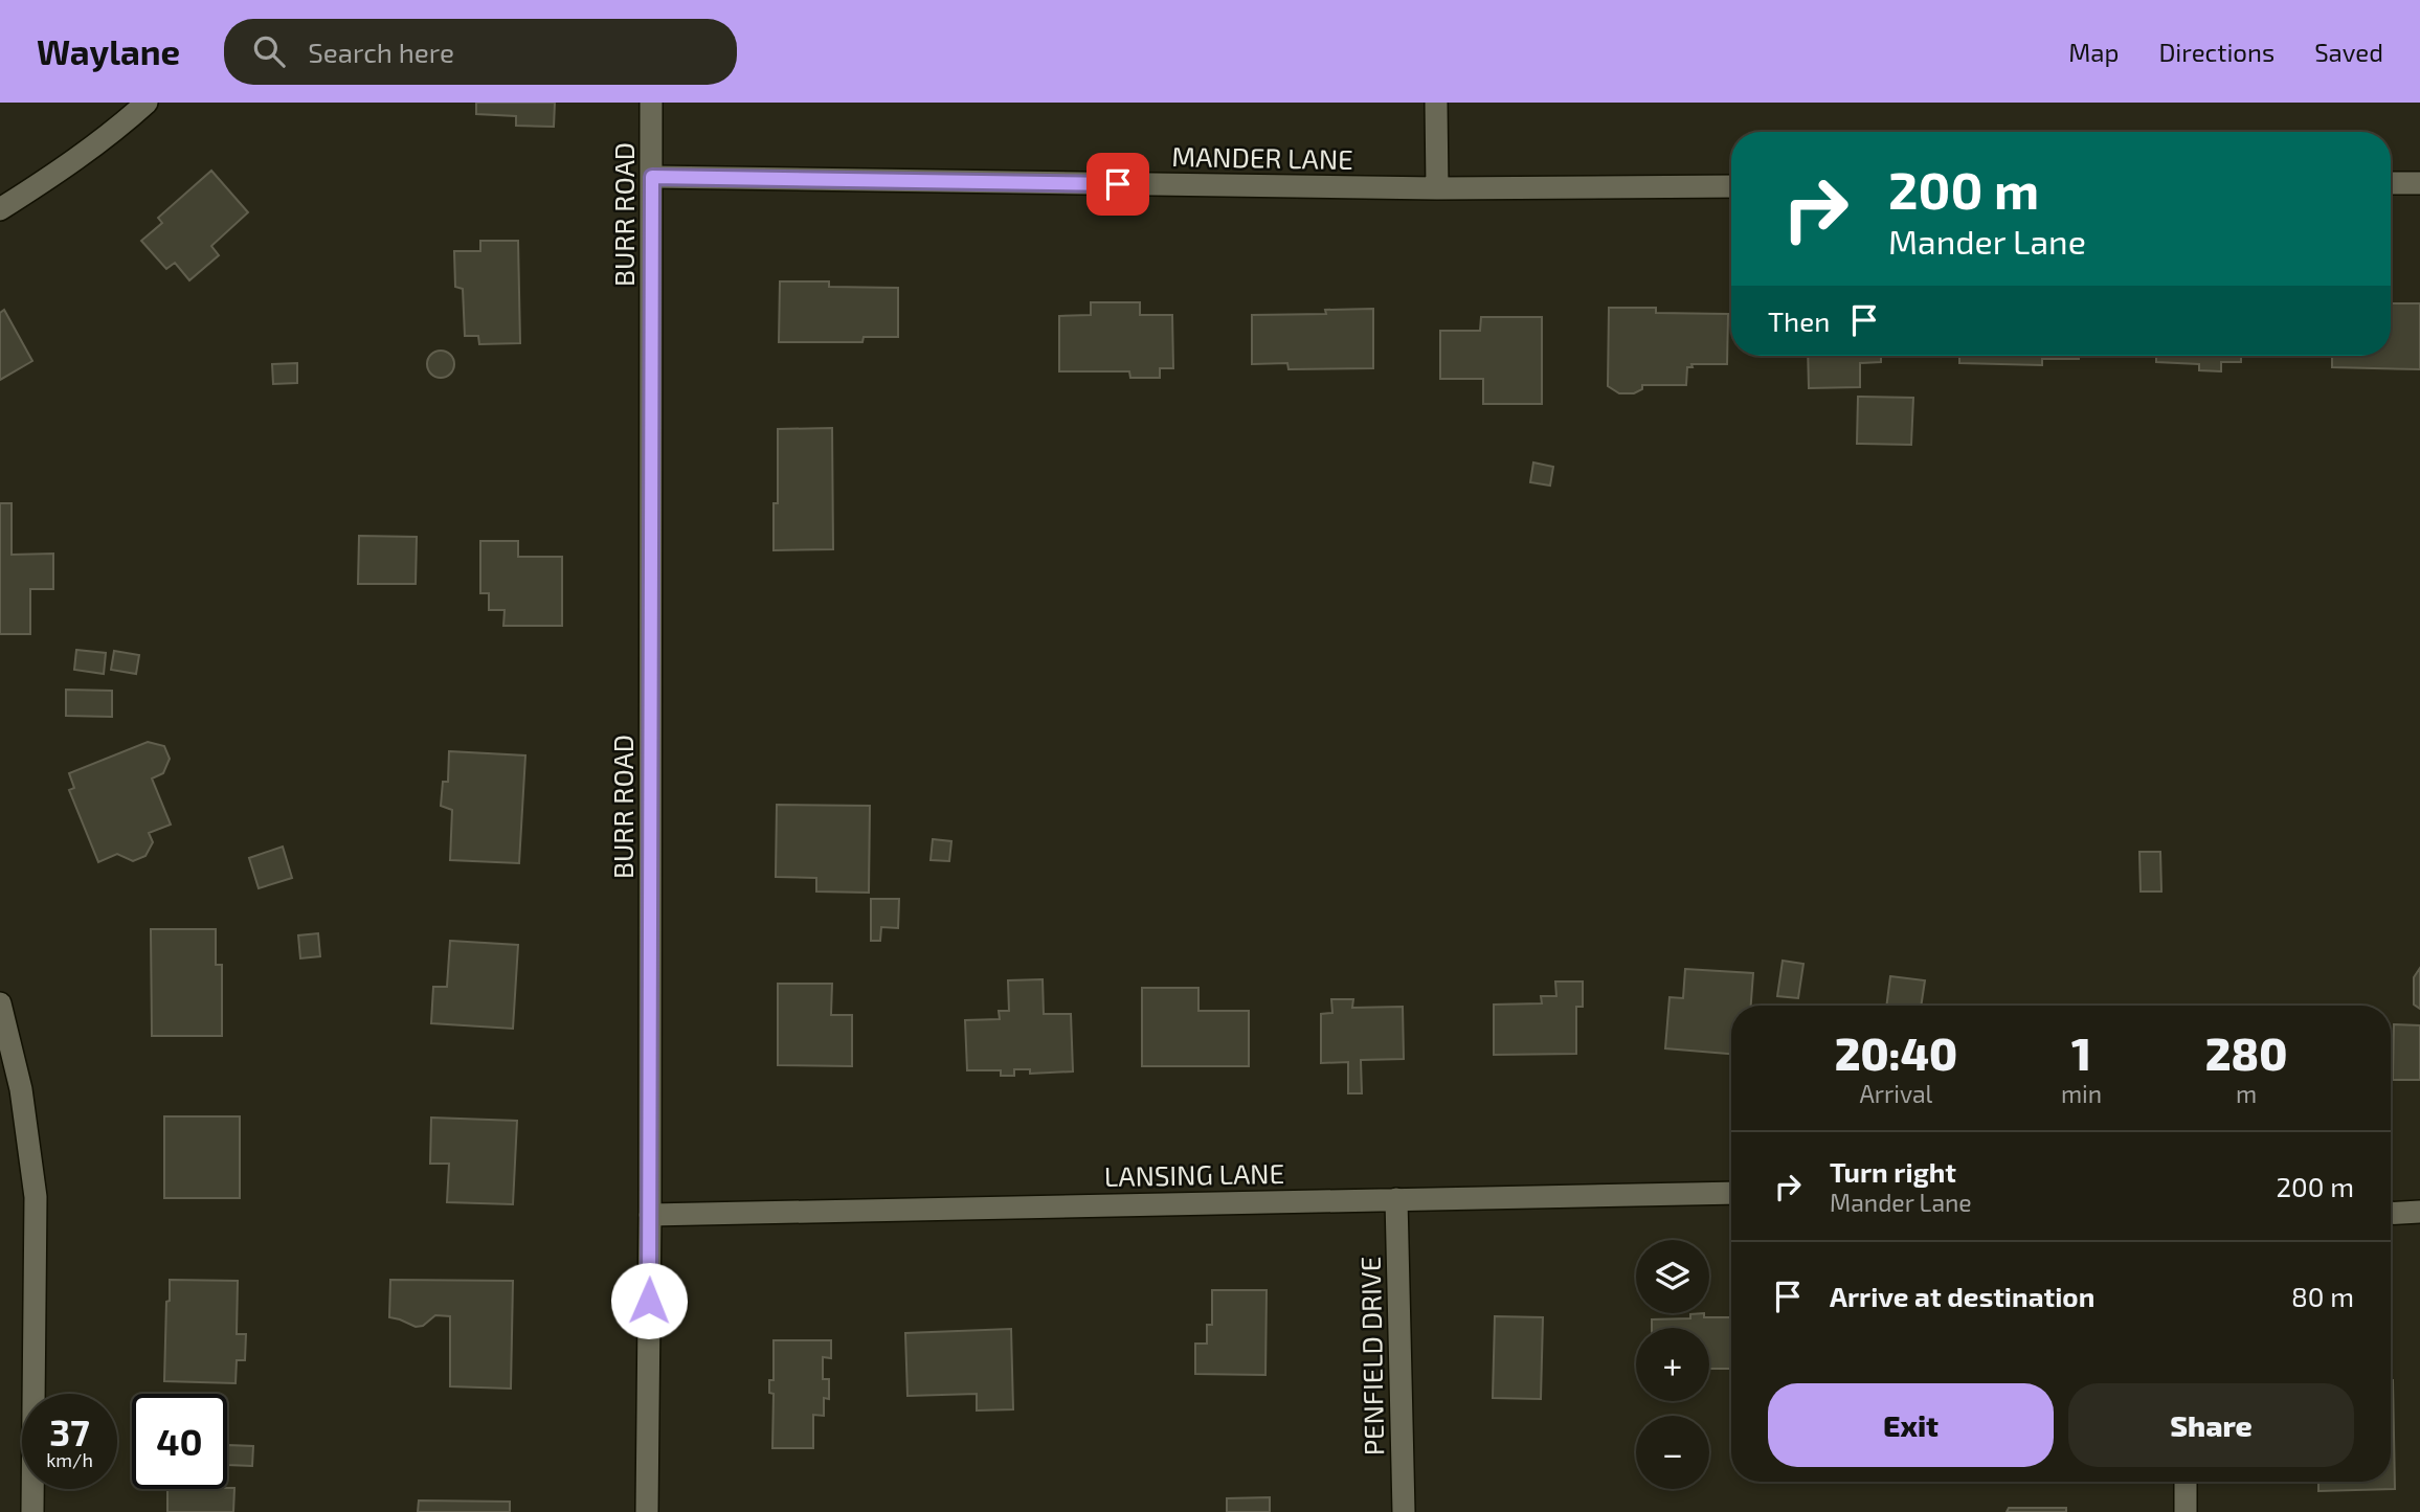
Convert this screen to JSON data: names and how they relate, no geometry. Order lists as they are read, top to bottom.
{
  "streets": {
    "street": [
      "MANDER LANE",
      "BURR ROAD",
      "LANSING LANE",
      "PENFIELD DRIVE"
    ]
  },
  "crossings": [
    ["MANDER LANE", "BURR ROAD"],
    ["BURR ROAD", "LANSING LANE"],
    ["LANSING LANE", "PENFIELD DRIVE"]
  ],
  "page": {
    "header": "Waylane",
    "search": "Search here",
    "nav": ["Map", "Directions", "Saved"],
    "turn": ["200 m", "Mander Lane"],
    "then": "Then",
    "eta": [
      "20:40",
      "Arrival",
      "1",
      "min",
      "280",
      "m"
    ],
    "list": [
      {
        "name": "Turn right",
        "note": "Mander Lane",
        "value": "200 m"
      },
      {
        "name": "Arrive at destination",
        "value": "80 m"
      }
    ],
    "map_buttons": ["+", "−"],
    "buttons": ["Exit", "Share"],
    "speed": "37 km/h",
    "limit": "40"
  }
}
